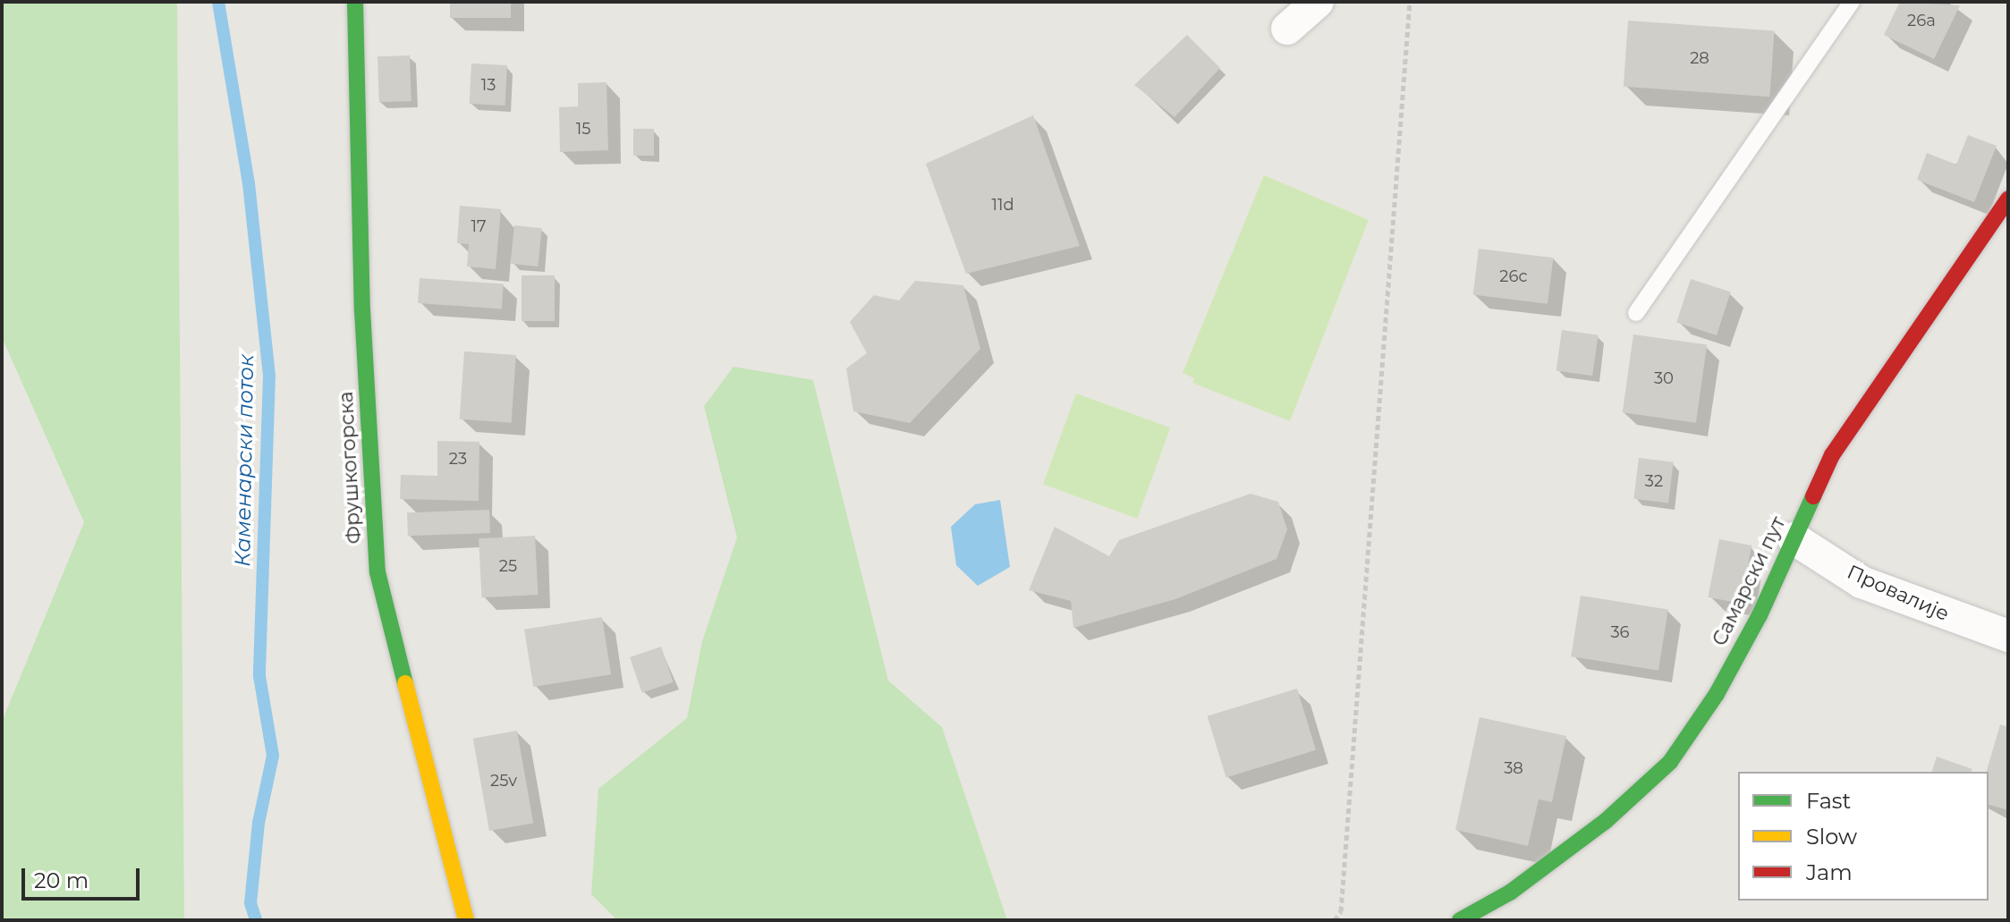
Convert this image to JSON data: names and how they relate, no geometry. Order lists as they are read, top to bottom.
{
  "streets": {
    "street": ["Фрушкогорска", "Самарски пут", "Провалије"]
  },
  "crossings": [
    ["Самарски пут", "Провалије"]
  ],
  "water": ["Каменарски поток"],
  "house_numbers": [
    "26a",
    "28",
    "13",
    "15",
    "11d",
    "17",
    "26c",
    "30",
    "23",
    "32",
    "25",
    "36",
    "38",
    "25v"
  ],
  "legend": ["Fast", "Slow", "Jam"],
  "scale_bar": "20 m"
}
